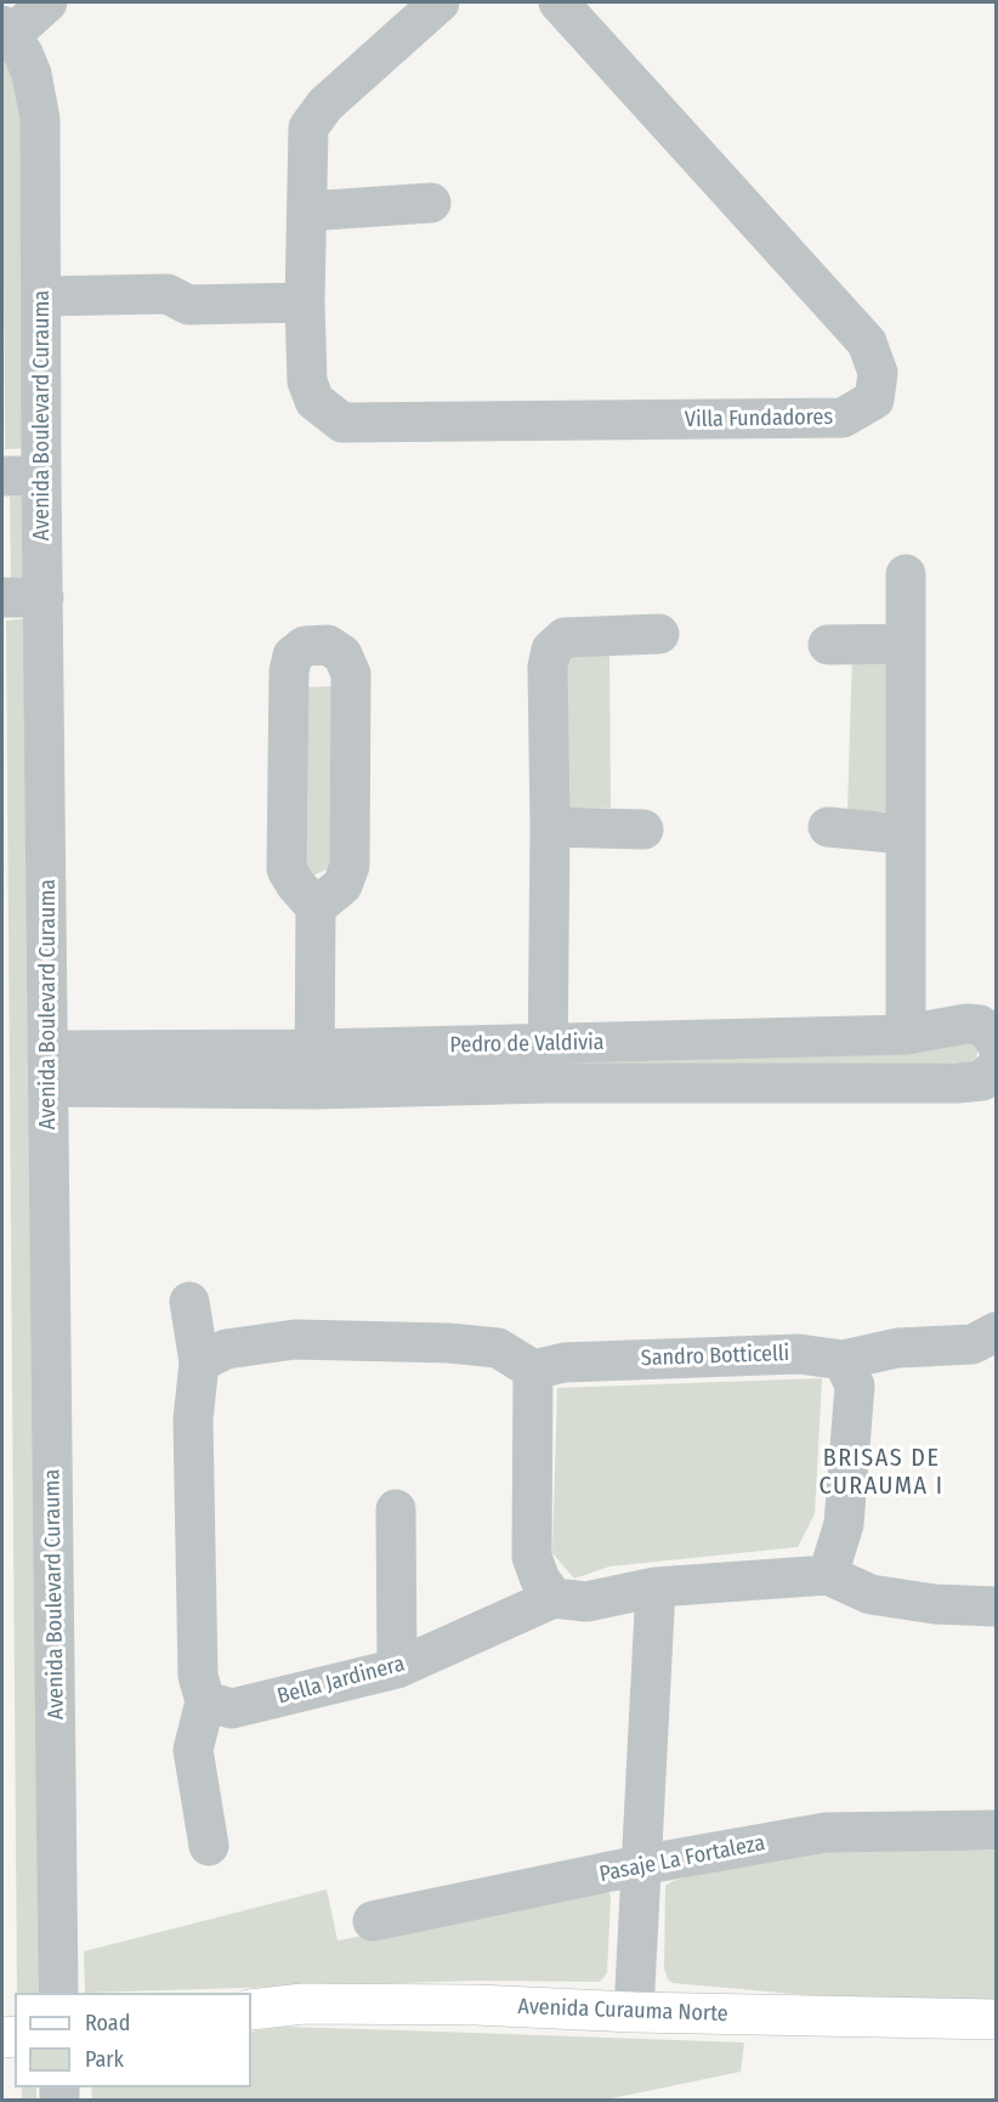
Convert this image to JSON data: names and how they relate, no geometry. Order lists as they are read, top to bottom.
{
  "streets": {
    "main road": ["Avenida Curauma Norte"],
    "street": [
      "Avenida Boulevard Curauma",
      "Villa Fundadores",
      "Pedro de Valdivia",
      "Sandro Botticelli",
      "Bella Jardinera",
      "Pasaje La Fortaleza"
    ]
  },
  "crossings": [
    ["Avenida Boulevard Curauma", "Pedro de Valdivia"]
  ],
  "districts": ["BRISAS DE CURAUMA I"],
  "legend": ["Road", "Park"]
}
